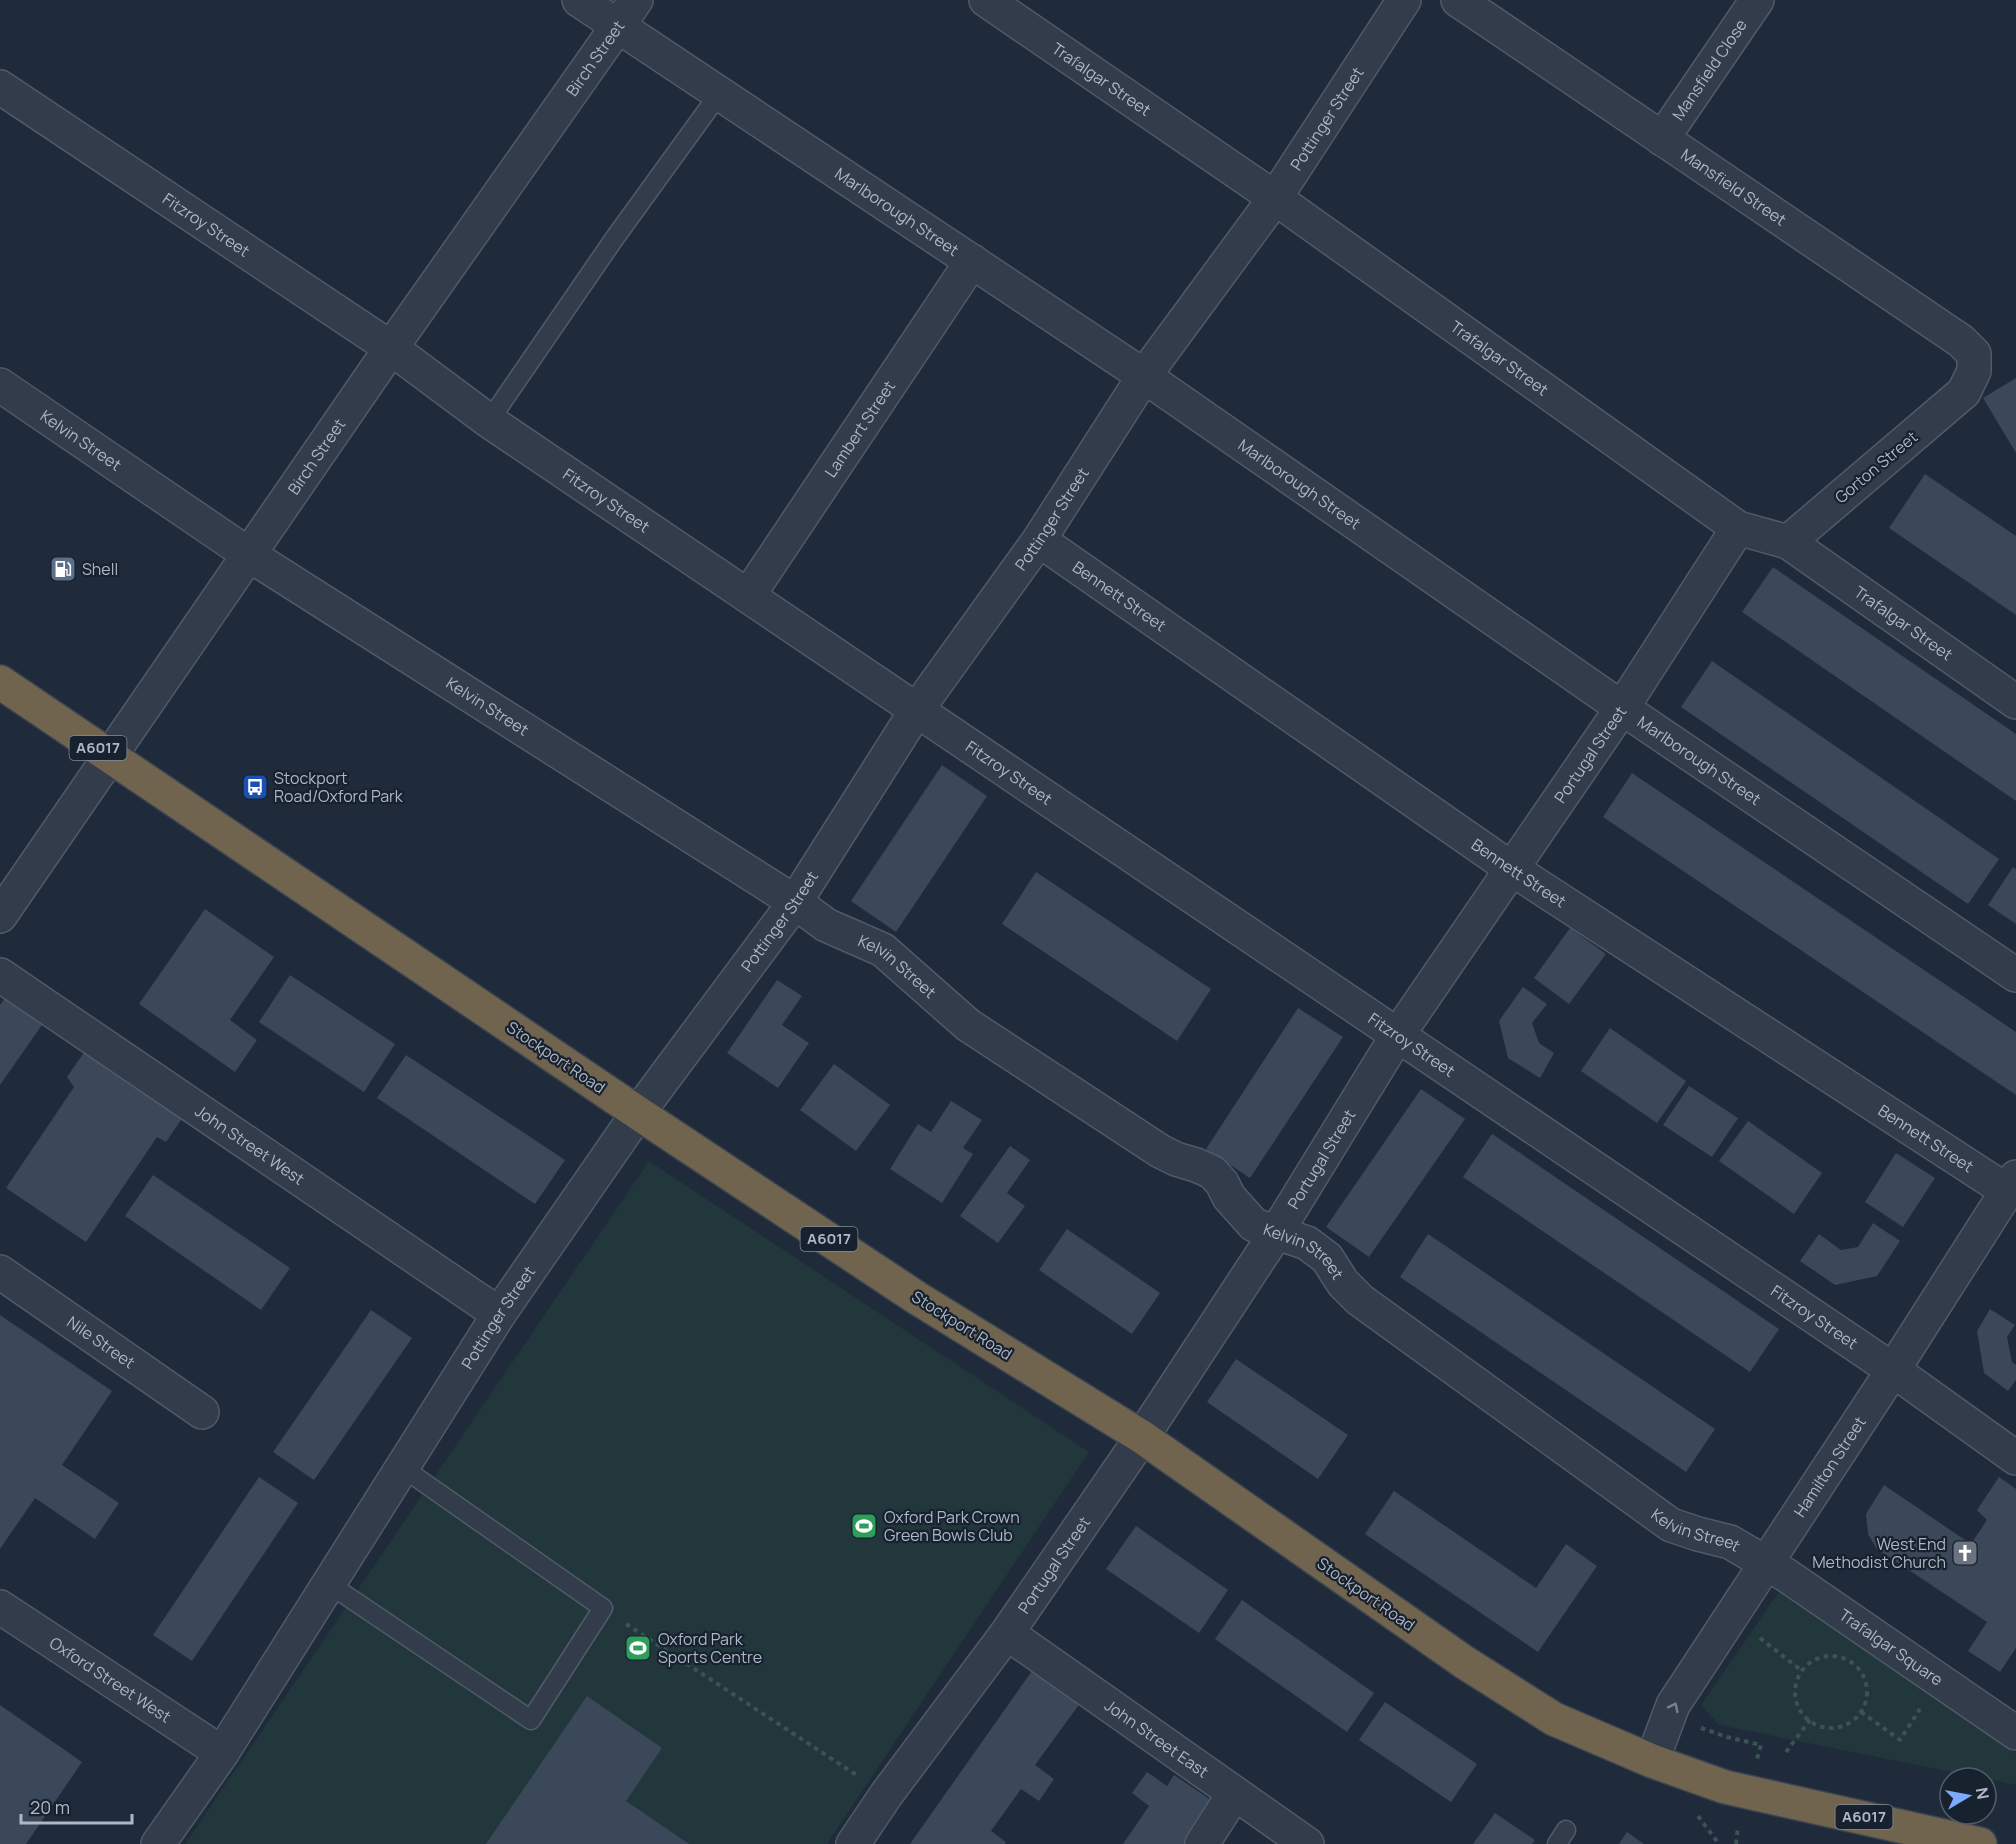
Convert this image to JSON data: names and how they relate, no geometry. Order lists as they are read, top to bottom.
{
  "streets": {
    "highway": ["A6017", "Stockport Road"],
    "street": [
      "Birch Street",
      "Mansfield Close",
      "Trafalgar Street",
      "Pottinger Street",
      "Mansfield Street",
      "Marlborough Street",
      "Fitzroy Street",
      "Lambert Street",
      "Kelvin Street",
      "Gorton Street",
      "Bennett Street",
      "Portugal Street",
      "John Street West",
      "Nile Street",
      "Hamilton Street",
      "Trafalgar Square",
      "Oxford Street West",
      "John Street East"
    ]
  },
  "crossings": [
    ["Birch Street", "Marlborough Street"],
    ["Birch Street", "Fitzroy Street"],
    ["Birch Street", "Kelvin Street"],
    ["Birch Street", "Stockport Road"],
    ["Mansfield Close", "Mansfield Street"],
    ["Trafalgar Street", "Pottinger Street"],
    ["Trafalgar Street", "Gorton Street"],
    ["Trafalgar Street", "Portugal Street"],
    ["Pottinger Street", "Marlborough Street"],
    ["Pottinger Street", "Fitzroy Street"],
    ["Pottinger Street", "Kelvin Street"],
    ["Pottinger Street", "Bennett Street"],
    ["Pottinger Street", "Stockport Road"],
    ["Pottinger Street", "John Street West"],
    ["Pottinger Street", "Oxford Street West"],
    ["Mansfield Street", "Gorton Street"],
    ["Marlborough Street", "Lambert Street"],
    ["Marlborough Street", "Portugal Street"],
    ["Fitzroy Street", "Lambert Street"],
    ["Fitzroy Street", "Portugal Street"],
    ["Fitzroy Street", "Hamilton Street"],
    ["Kelvin Street", "Portugal Street"],
    ["Kelvin Street", "Hamilton Street"],
    ["Kelvin Street", "Trafalgar Square"],
    ["Bennett Street", "Portugal Street"],
    ["Bennett Street", "Hamilton Street"],
    ["Portugal Street", "Stockport Road"],
    ["Portugal Street", "John Street East"],
    ["Stockport Road", "Hamilton Street"],
    ["Hamilton Street", "Trafalgar Square"]
  ],
  "places": {
    "fuel station": ["Shell"],
    "bus stop": ["Stockport Road/Oxford Park"],
    "sports": ["Oxford Park Crown Green Bowls Club", "Oxford Park Sports Centre"],
    "church": ["West End Methodist Church"]
  },
  "scale_bar": "20 m",
  "north": "right"
}
